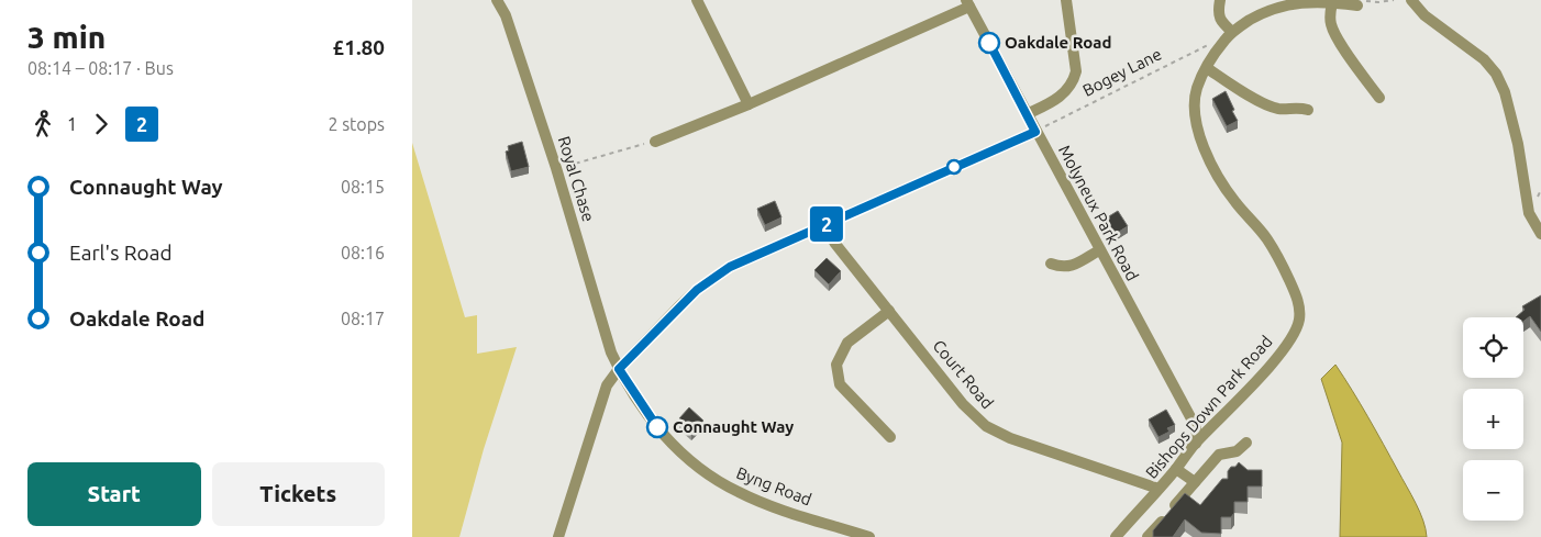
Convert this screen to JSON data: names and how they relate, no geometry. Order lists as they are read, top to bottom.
{
  "streets": {
    "street": [
      "Royal Chase",
      "Molyneux Park Road",
      "Court Road",
      "Bishops Down Park Road",
      "Byng Road"
    ],
    "path": ["Bogey Lane"]
  },
  "crossings": [
    ["Bogey Lane", "Molyneux Park Road"],
    ["Bogey Lane", "Bishops Down Park Road"],
    ["Royal Chase", "Byng Road"],
    ["Molyneux Park Road", "Bishops Down Park Road"],
    ["Court Road", "Bishops Down Park Road"]
  ],
  "places": ["Oakdale Road", "Connaught Way"],
  "lines": ["bus line 2"],
  "page": {
    "heading": ["3 min", "08:14 – 08:17 · Bus", "£1.80"],
    "on_map": "2",
    "legs": ["1", "2", "2 stops"],
    "list": [
      {
        "name": "Connaught Way",
        "value": "08:15"
      },
      {
        "name": "Earl's Road",
        "value": "08:16"
      },
      {
        "name": "Oakdale Road",
        "value": "08:17"
      }
    ],
    "map_buttons": ["+", "−"],
    "buttons": ["Start", "Tickets"]
  }
}
